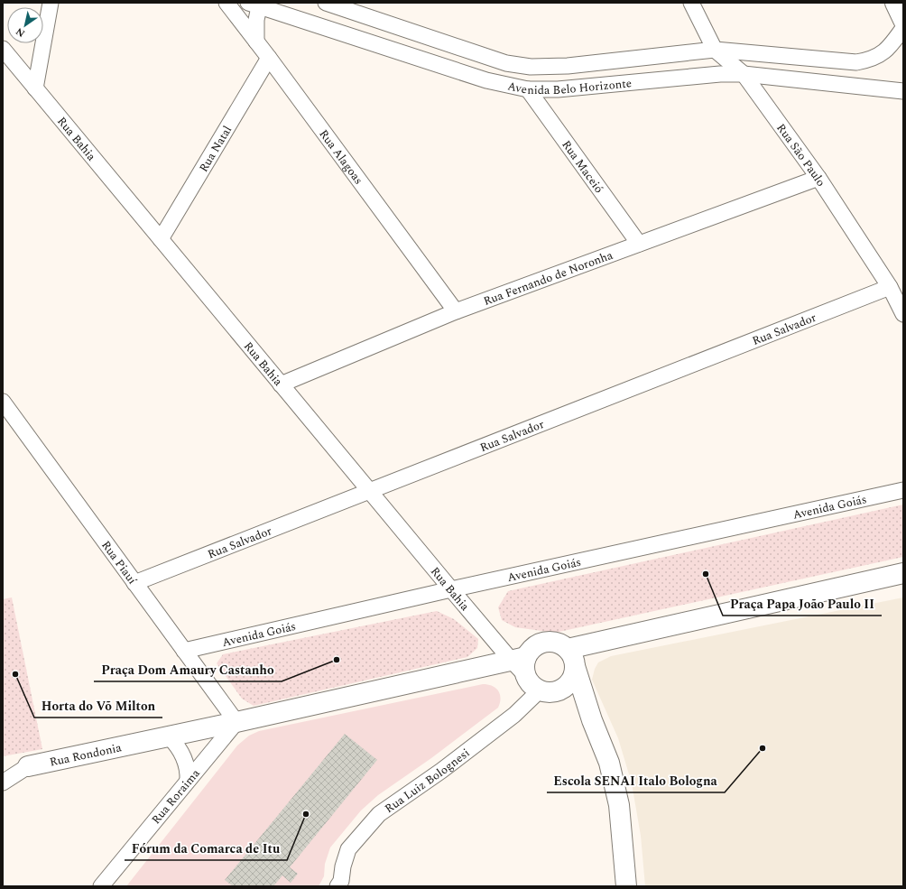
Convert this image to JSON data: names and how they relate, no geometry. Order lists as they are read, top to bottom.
{
  "streets": {
    "street": [
      "Avenida Belo Horizonte",
      "Rua Bahia",
      "Rua Natal",
      "Rua São Paulo",
      "Rua Alagoas",
      "Rua Maceió",
      "Rua Fernando de Noronha",
      "Rua Salvador",
      "Avenida Goiás",
      "Rua Piauí",
      "Rua Rondonia",
      "Rua Luiz Bolognesi",
      "Rua Roraima"
    ]
  },
  "crossings": [
    ["Avenida Belo Horizonte", "Rua São Paulo"],
    ["Avenida Belo Horizonte", "Rua Maceió"],
    ["Rua Bahia", "Rua Natal"],
    ["Rua Bahia", "Rua Fernando de Noronha"],
    ["Rua Bahia", "Rua Salvador"],
    ["Rua Bahia", "Avenida Goiás"],
    ["Rua Bahia", "Rua Luiz Bolognesi"],
    ["Rua Natal", "Rua Alagoas"],
    ["Rua São Paulo", "Rua Fernando de Noronha"],
    ["Rua São Paulo", "Rua Salvador"],
    ["Rua Alagoas", "Rua Fernando de Noronha"],
    ["Rua Maceió", "Rua Fernando de Noronha"],
    ["Rua Salvador", "Rua Piauí"],
    ["Avenida Goiás", "Rua Piauí"],
    ["Rua Piauí", "Rua Roraima"]
  ],
  "places": [
    "Praça Papa João Paulo II",
    "Praça Dom Amaury Castanho",
    "Horta do Võ Milton",
    "Escola SENAI Italo Bologna",
    "Fórum da Comarca de Itu"
  ],
  "north": "bottom left"
}
